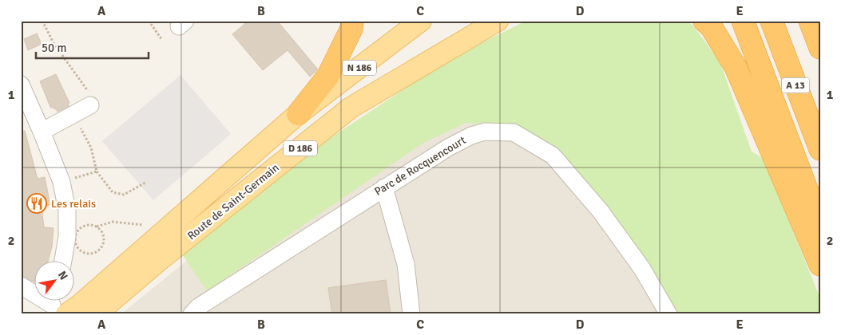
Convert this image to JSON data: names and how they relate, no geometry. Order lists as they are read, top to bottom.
{
  "streets": {
    "highway": ["A 13"],
    "main road": ["N 186", "D 186", "Route de Saint-Germain"],
    "street": ["Parc de Rocquencourt"]
  },
  "crossings": [
    ["N 186", "Route de Saint-Germain"]
  ],
  "places": {
    "restaurant": ["Les relais"]
  },
  "scale_bar": "50 m",
  "north": "top right",
  "grid": {
    "columns": [
      "A",
      "B",
      "C",
      "D",
      "E"
    ],
    "rows": ["1", "2"]
  }
}
